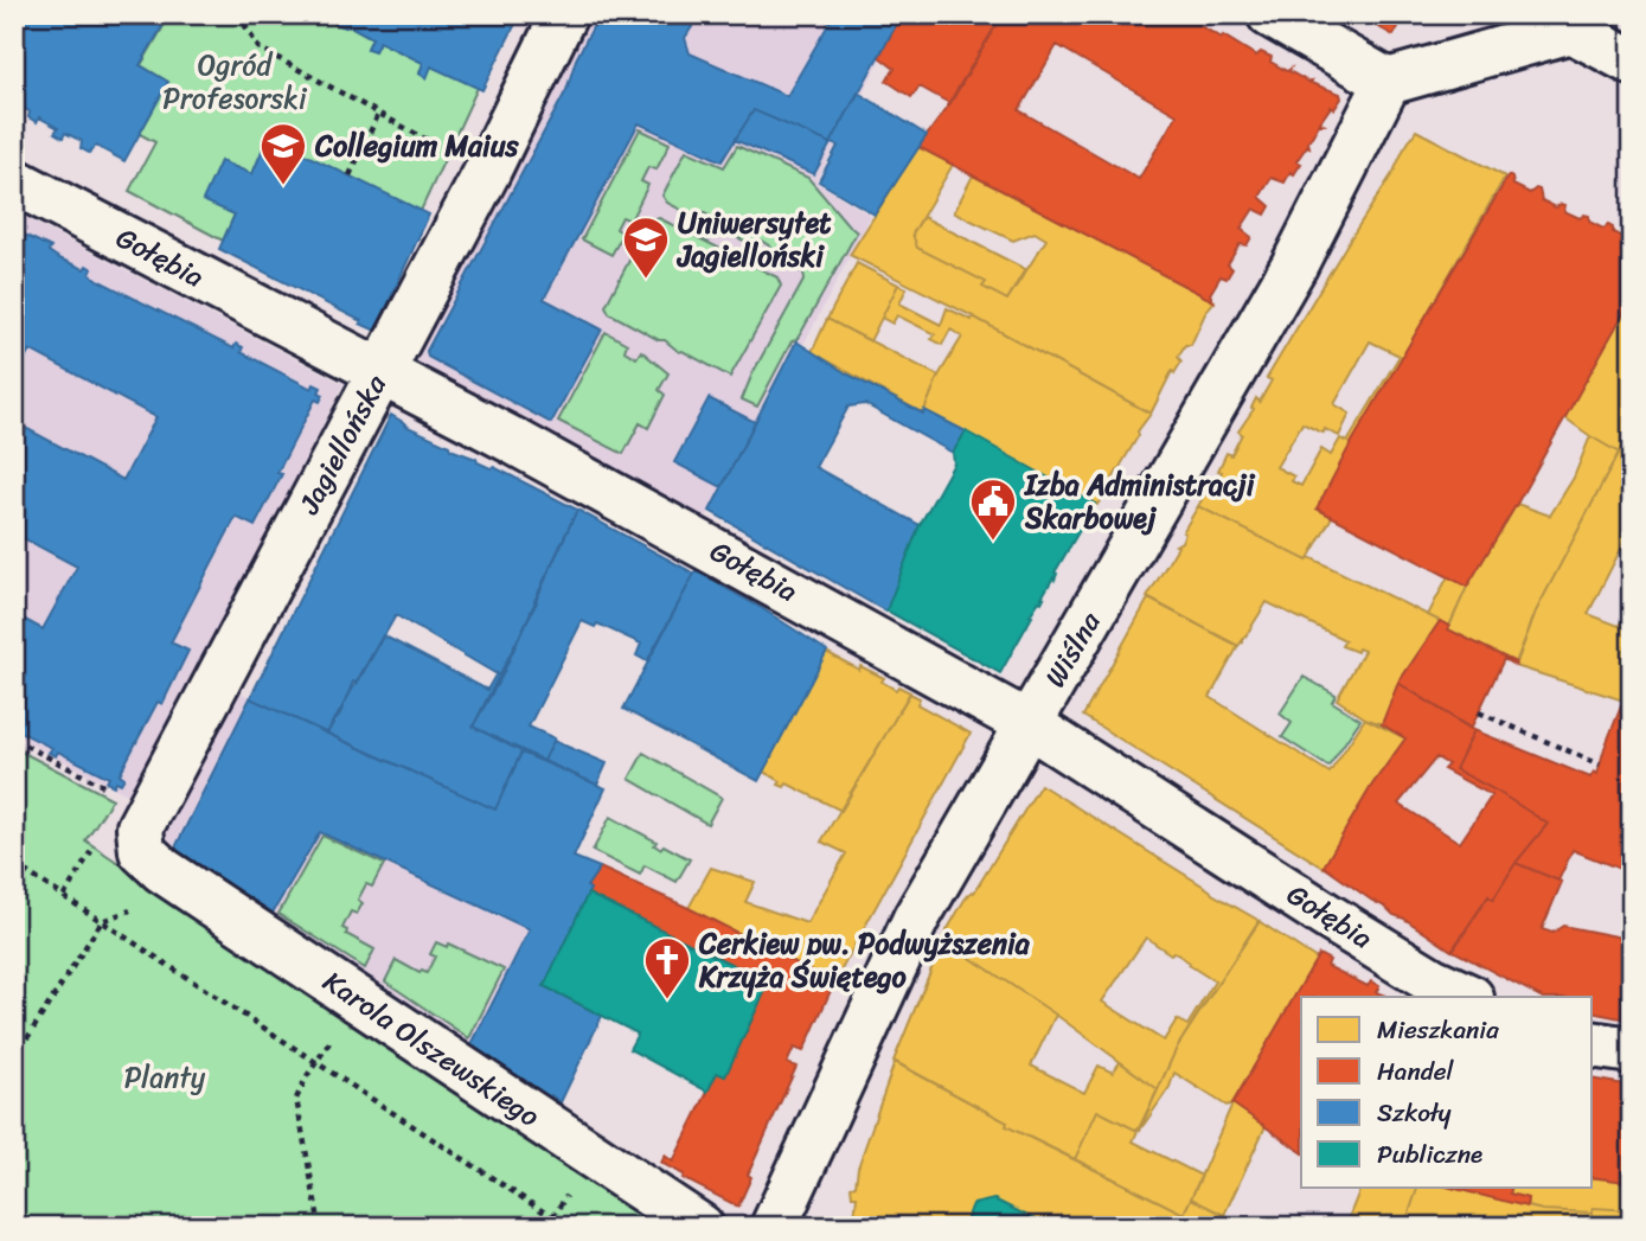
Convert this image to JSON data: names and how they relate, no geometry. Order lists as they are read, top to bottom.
{
  "streets": {
    "street": [
      "Gołębia",
      "Jagiellońska",
      "Wiślna",
      "Karola Olszewskiego"
    ]
  },
  "crossings": [
    ["Gołębia", "Jagiellońska"],
    ["Gołębia", "Wiślna"],
    ["Jagiellońska", "Karola Olszewskiego"]
  ],
  "parks": ["Ogród Profesorski", "Planty"],
  "places": {
    "school or university": ["Collegium Maius", "Uniwersytet Jagielloński"],
    "public building": ["Izba Administracji Skarbowej"],
    "church": ["Cerkiew pw. Podwyższenia Krzyża Świętego"]
  },
  "legend": [
    "Mieszkania",
    "Handel",
    "Szkoły",
    "Publiczne"
  ]
}
